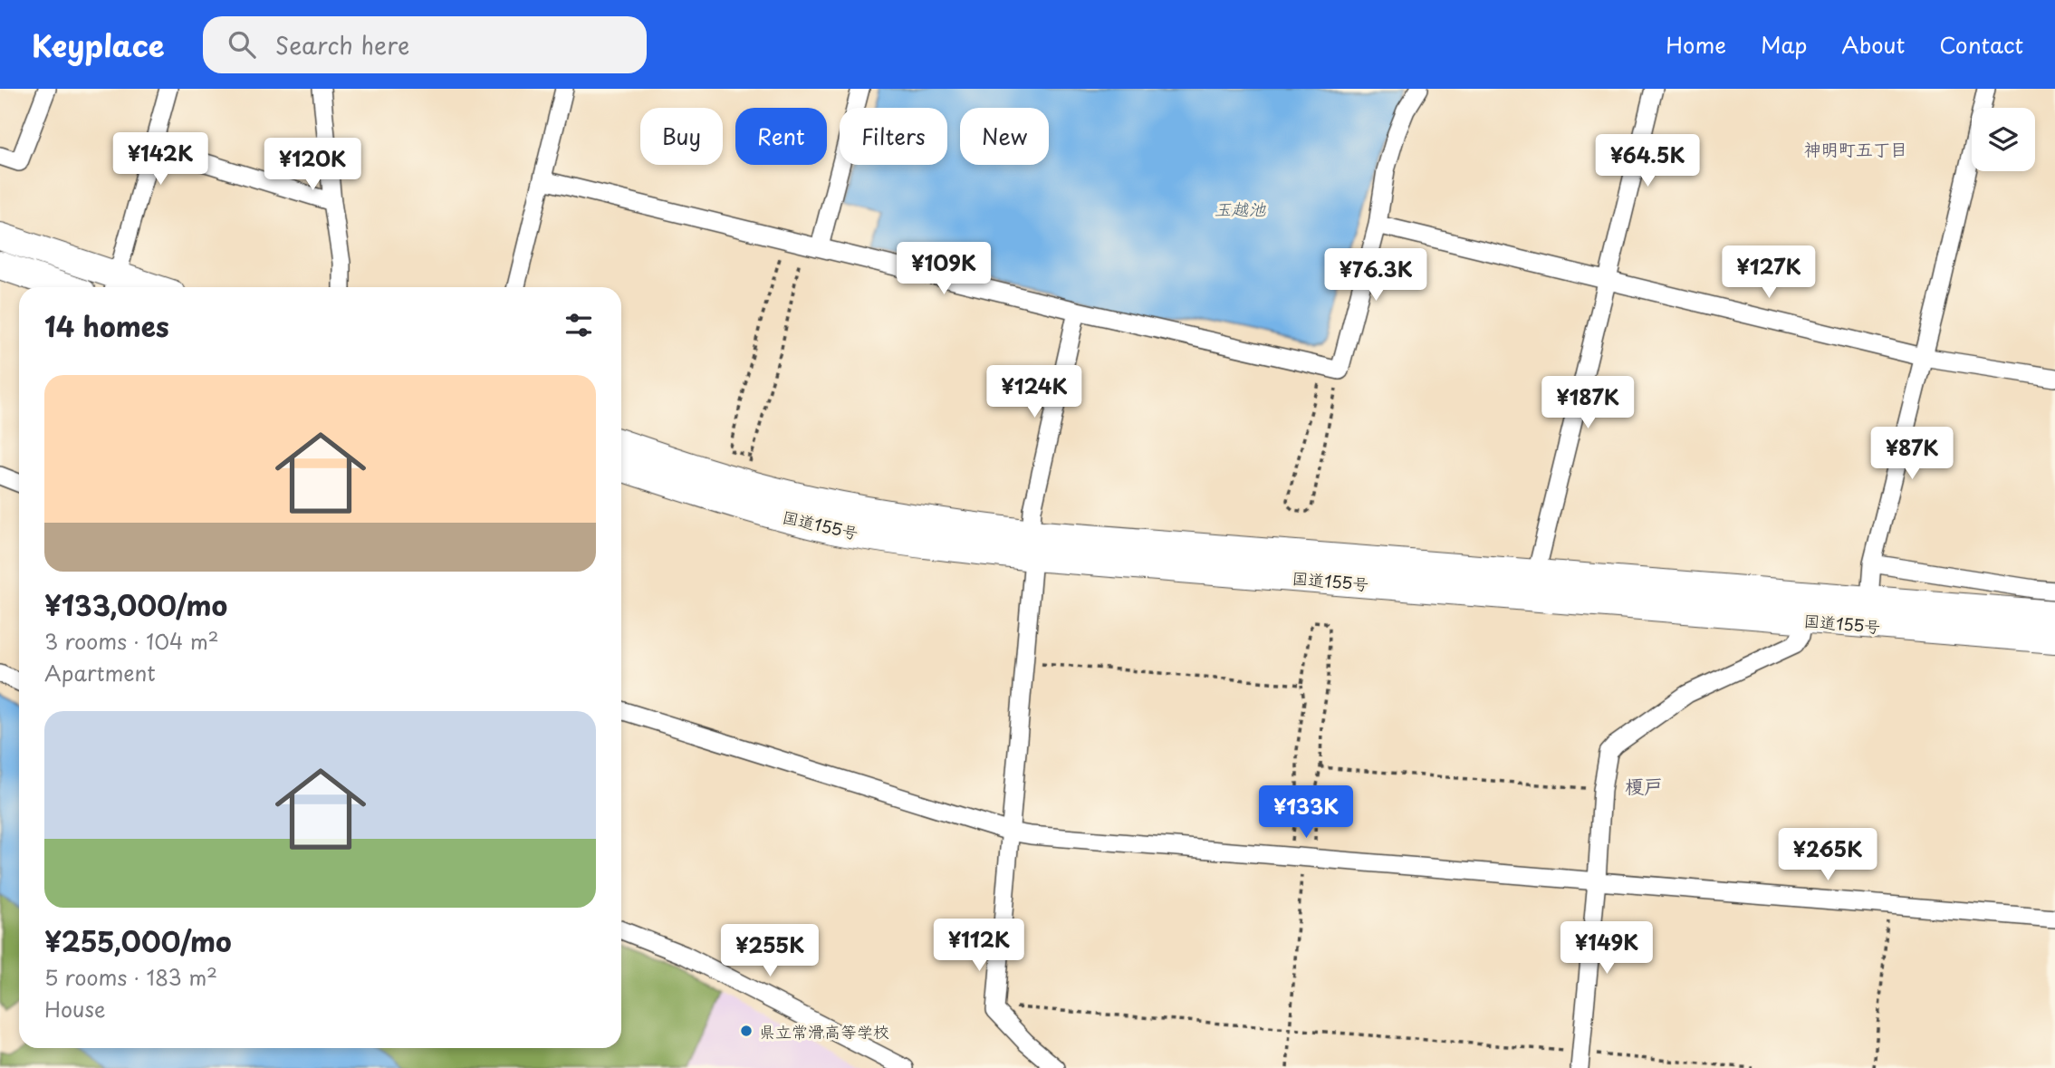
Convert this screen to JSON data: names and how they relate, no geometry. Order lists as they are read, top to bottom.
{
  "streets": {
    "highway": ["国道155号"]
  },
  "districts": ["神明町五丁目", "榎戸"],
  "water": ["玉越池"],
  "places": ["県立常滑高等学校"],
  "page": {
    "header": "Keyplace",
    "search": "Search here",
    "nav": [
      "Home",
      "Map",
      "About",
      "Contact"
    ],
    "chip": [
      "Buy",
      "Rent",
      "Filters",
      "New"
    ],
    "price": [
      "¥142K",
      "¥64.5K",
      "¥120K",
      "¥109K",
      "¥127K",
      "¥76.3K",
      "¥124K",
      "¥187K",
      "¥87K",
      "¥133K",
      "¥265K",
      "¥112K",
      "¥149K",
      "¥255K"
    ],
    "heading": "14 homes",
    "list": [
      {
        "name": "¥133,000/mo",
        "note": "3 rooms · 104 m² · Apartment"
      },
      {
        "name": "¥255,000/mo",
        "note": "5 rooms · 183 m² · House"
      }
    ]
  }
}
